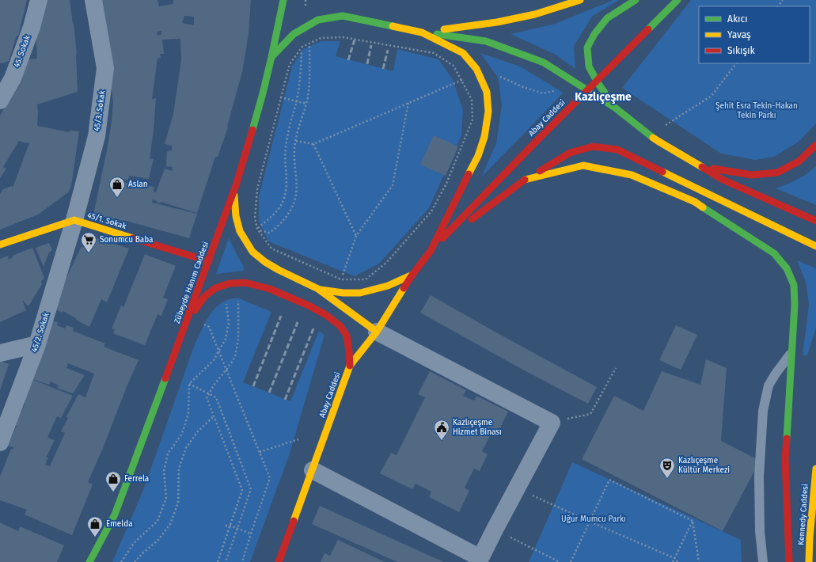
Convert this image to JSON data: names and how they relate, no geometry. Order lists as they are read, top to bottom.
{
  "streets": {
    "main road": [
      "Abay Caddesi",
      "45/1. Sokak",
      "Zübeyde Hanım Caddesi",
      "Kennedy Caddesi"
    ],
    "street": ["45. Sokak", "45/3. Sokak", "45/2. Sokak"]
  },
  "crossings": [
    ["45/3. Sokak", "45/1. Sokak"],
    ["45/3. Sokak", "45/2. Sokak"],
    ["Abay Caddesi", "Zübeyde Hanım Caddesi"],
    ["45/1. Sokak", "Zübeyde Hanım Caddesi"],
    ["45/1. Sokak", "45/2. Sokak"]
  ],
  "districts": ["Kazlıçeşme"],
  "parks": ["Şehit Esra Tekin-Hakan Tekin Parkı", "Uğur Mumcu Parkı"],
  "places": {
    "shop": ["Aslan", "Ferrela", "Emelda"],
    "supermarket": ["Sonumcu Baba"],
    "public building": ["Kazlıçeşme Hizmet Binası"],
    "theatre": ["Kazlıçeşme Kültür Merkezi"]
  },
  "legend": ["Akıcı", "Yavaş", "Sıkışık"]
}
